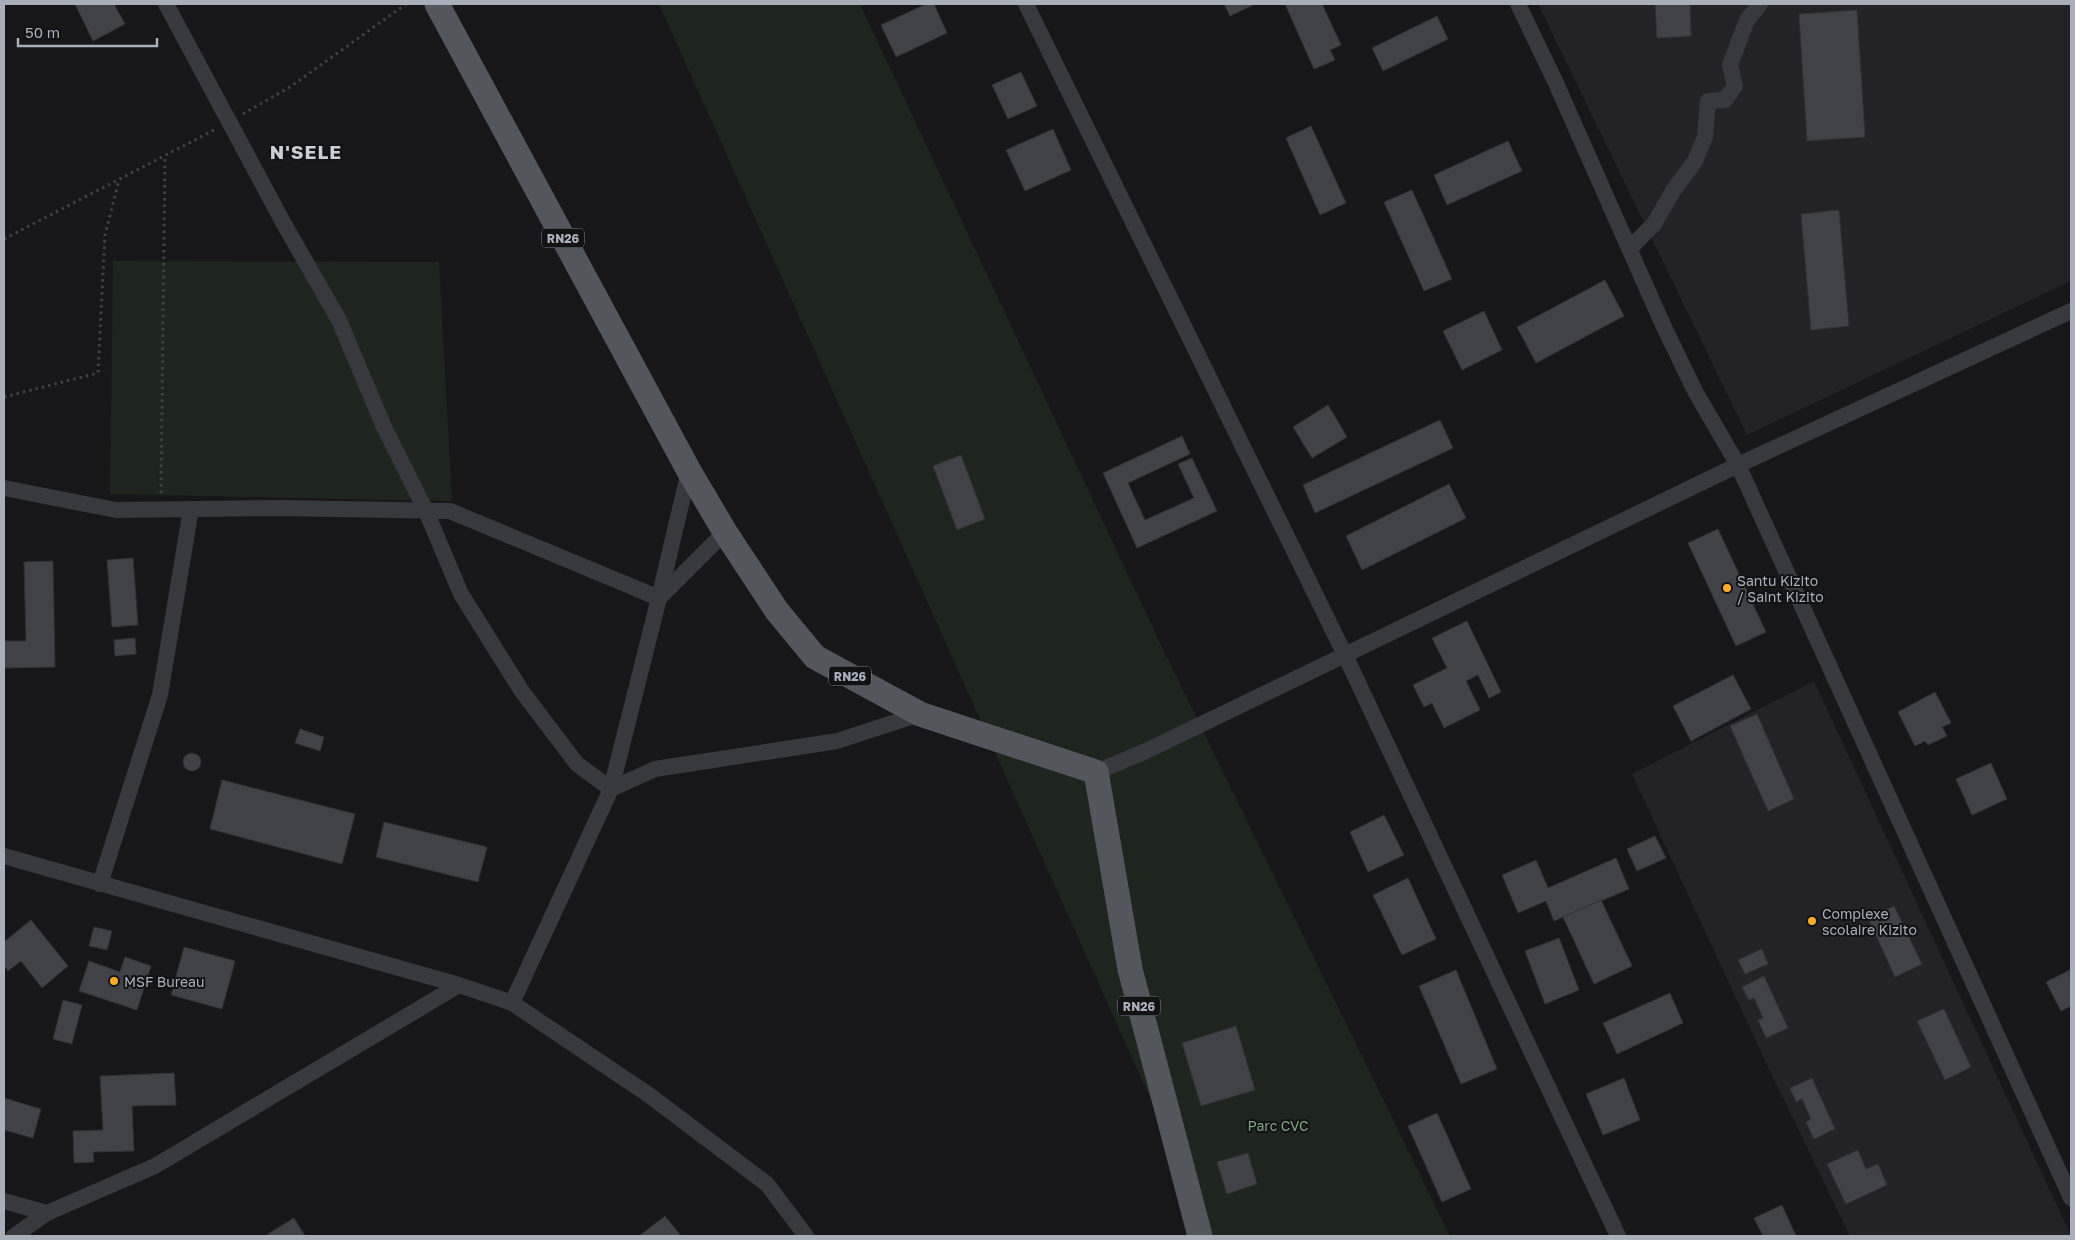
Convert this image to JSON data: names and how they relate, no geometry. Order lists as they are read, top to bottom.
{
  "streets": {
    "main road": ["RN26"]
  },
  "districts": ["N'SELE"],
  "parks": ["Parc CVC"],
  "places": ["Santu Kizito / Saint Kizito", "Complexe scolaire Kizito", "MSF Bureau"],
  "scale_bar": "50 m"
}
